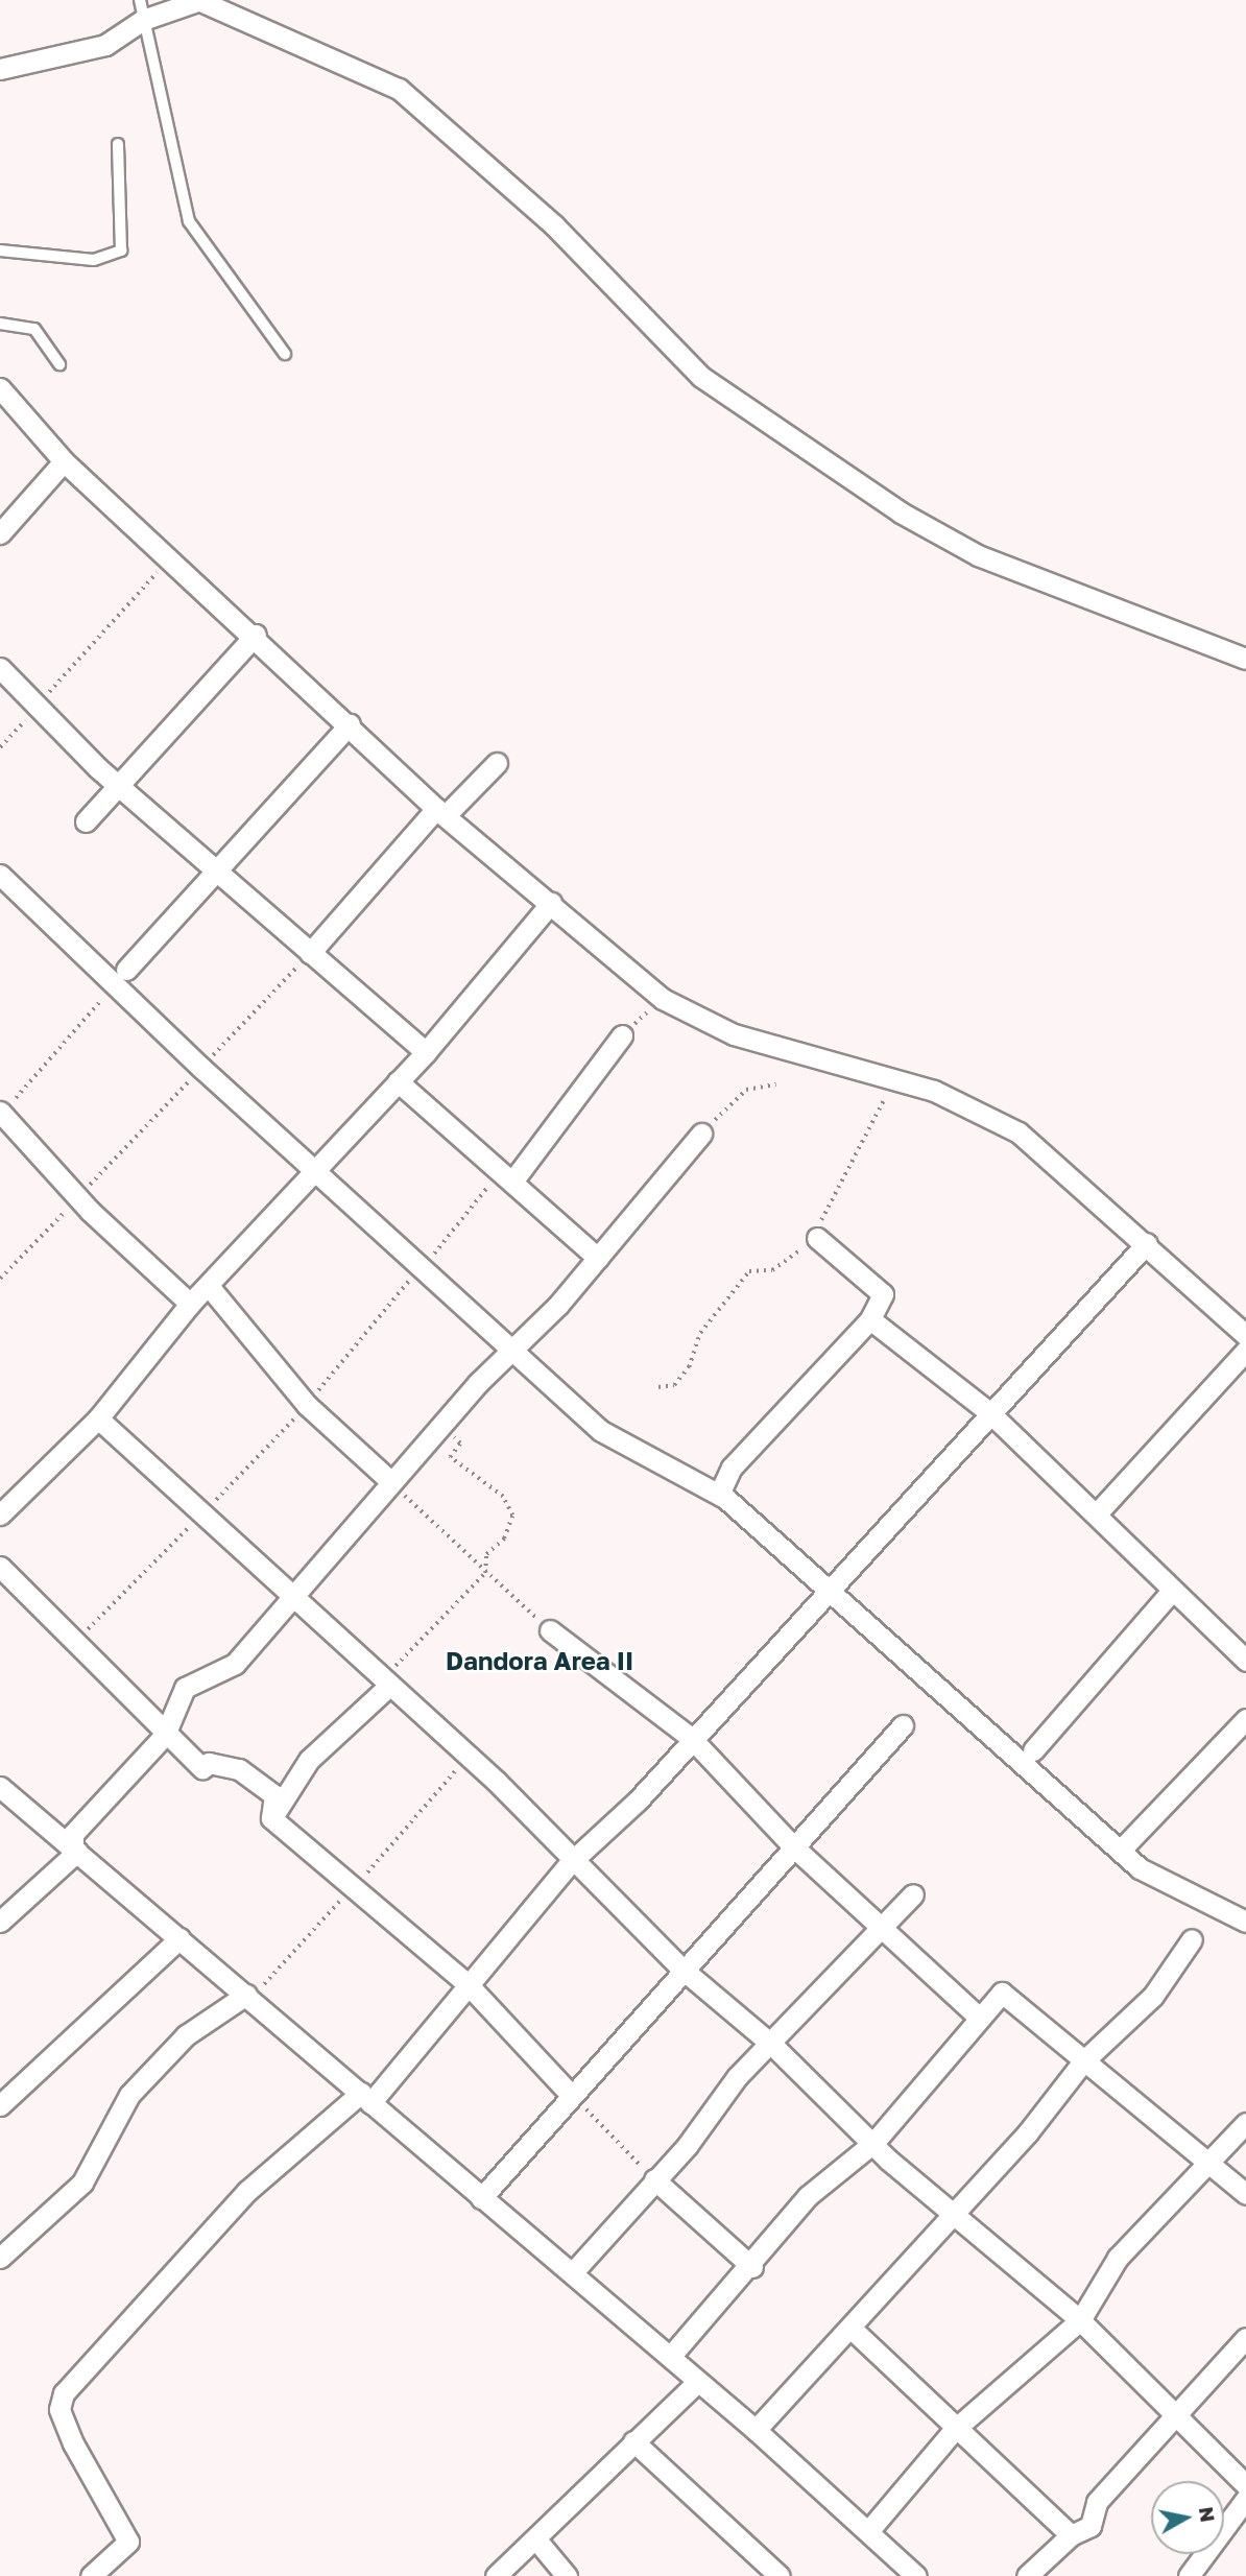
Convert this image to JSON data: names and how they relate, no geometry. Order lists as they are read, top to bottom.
{
  "districts": ["Dandora Area II"],
  "north": "right"
}
